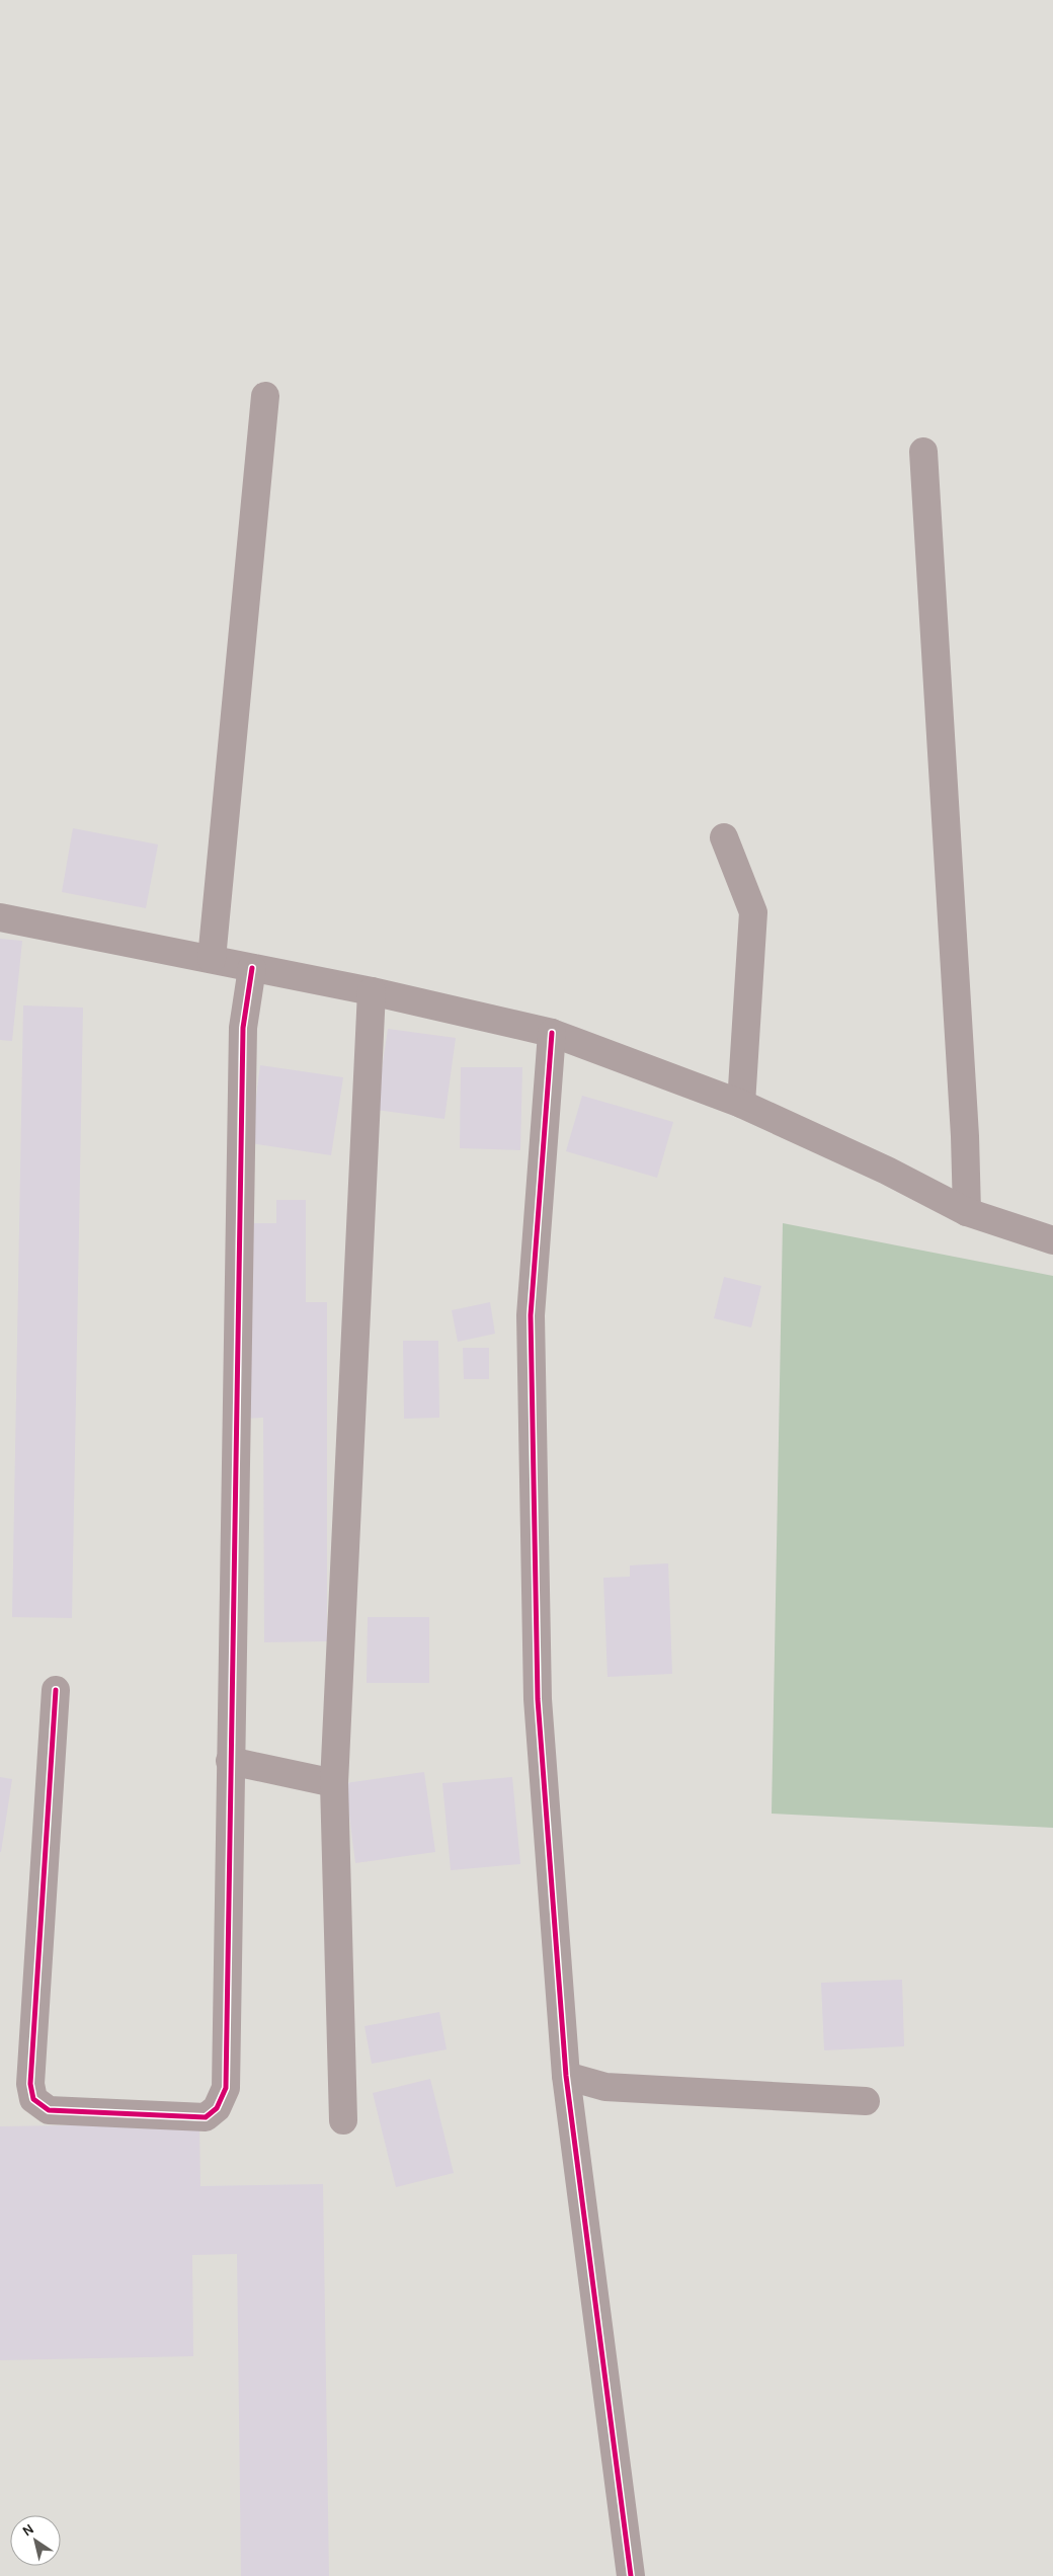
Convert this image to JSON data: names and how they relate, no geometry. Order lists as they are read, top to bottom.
{
  "north": "top left"
}
